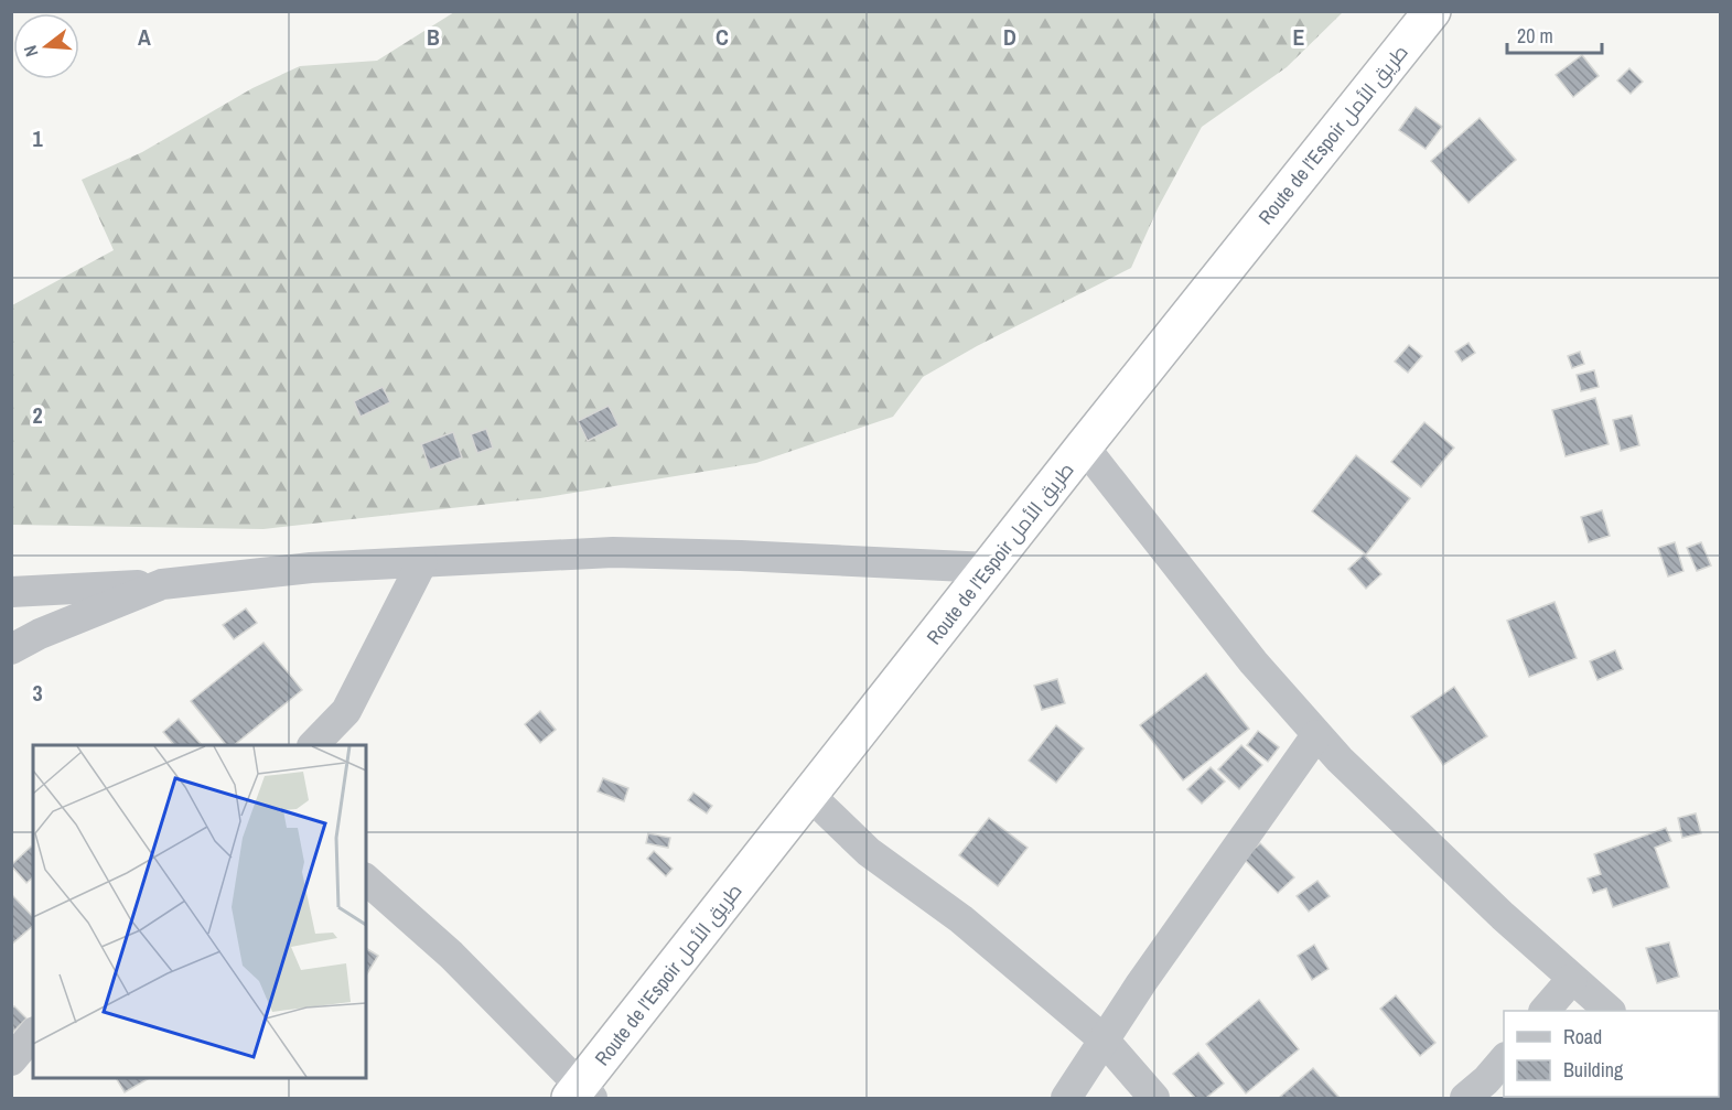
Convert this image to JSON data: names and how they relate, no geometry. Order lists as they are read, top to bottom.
{
  "streets": {
    "highway": ["Route de l’Espoir طريق الأمل"]
  },
  "legend": ["Road", "Building"],
  "scale_bar": "20 m",
  "north": "left",
  "grid": {
    "columns": [
      "A",
      "B",
      "C",
      "D",
      "E"
    ],
    "rows": ["1", "2", "3"]
  }
}
